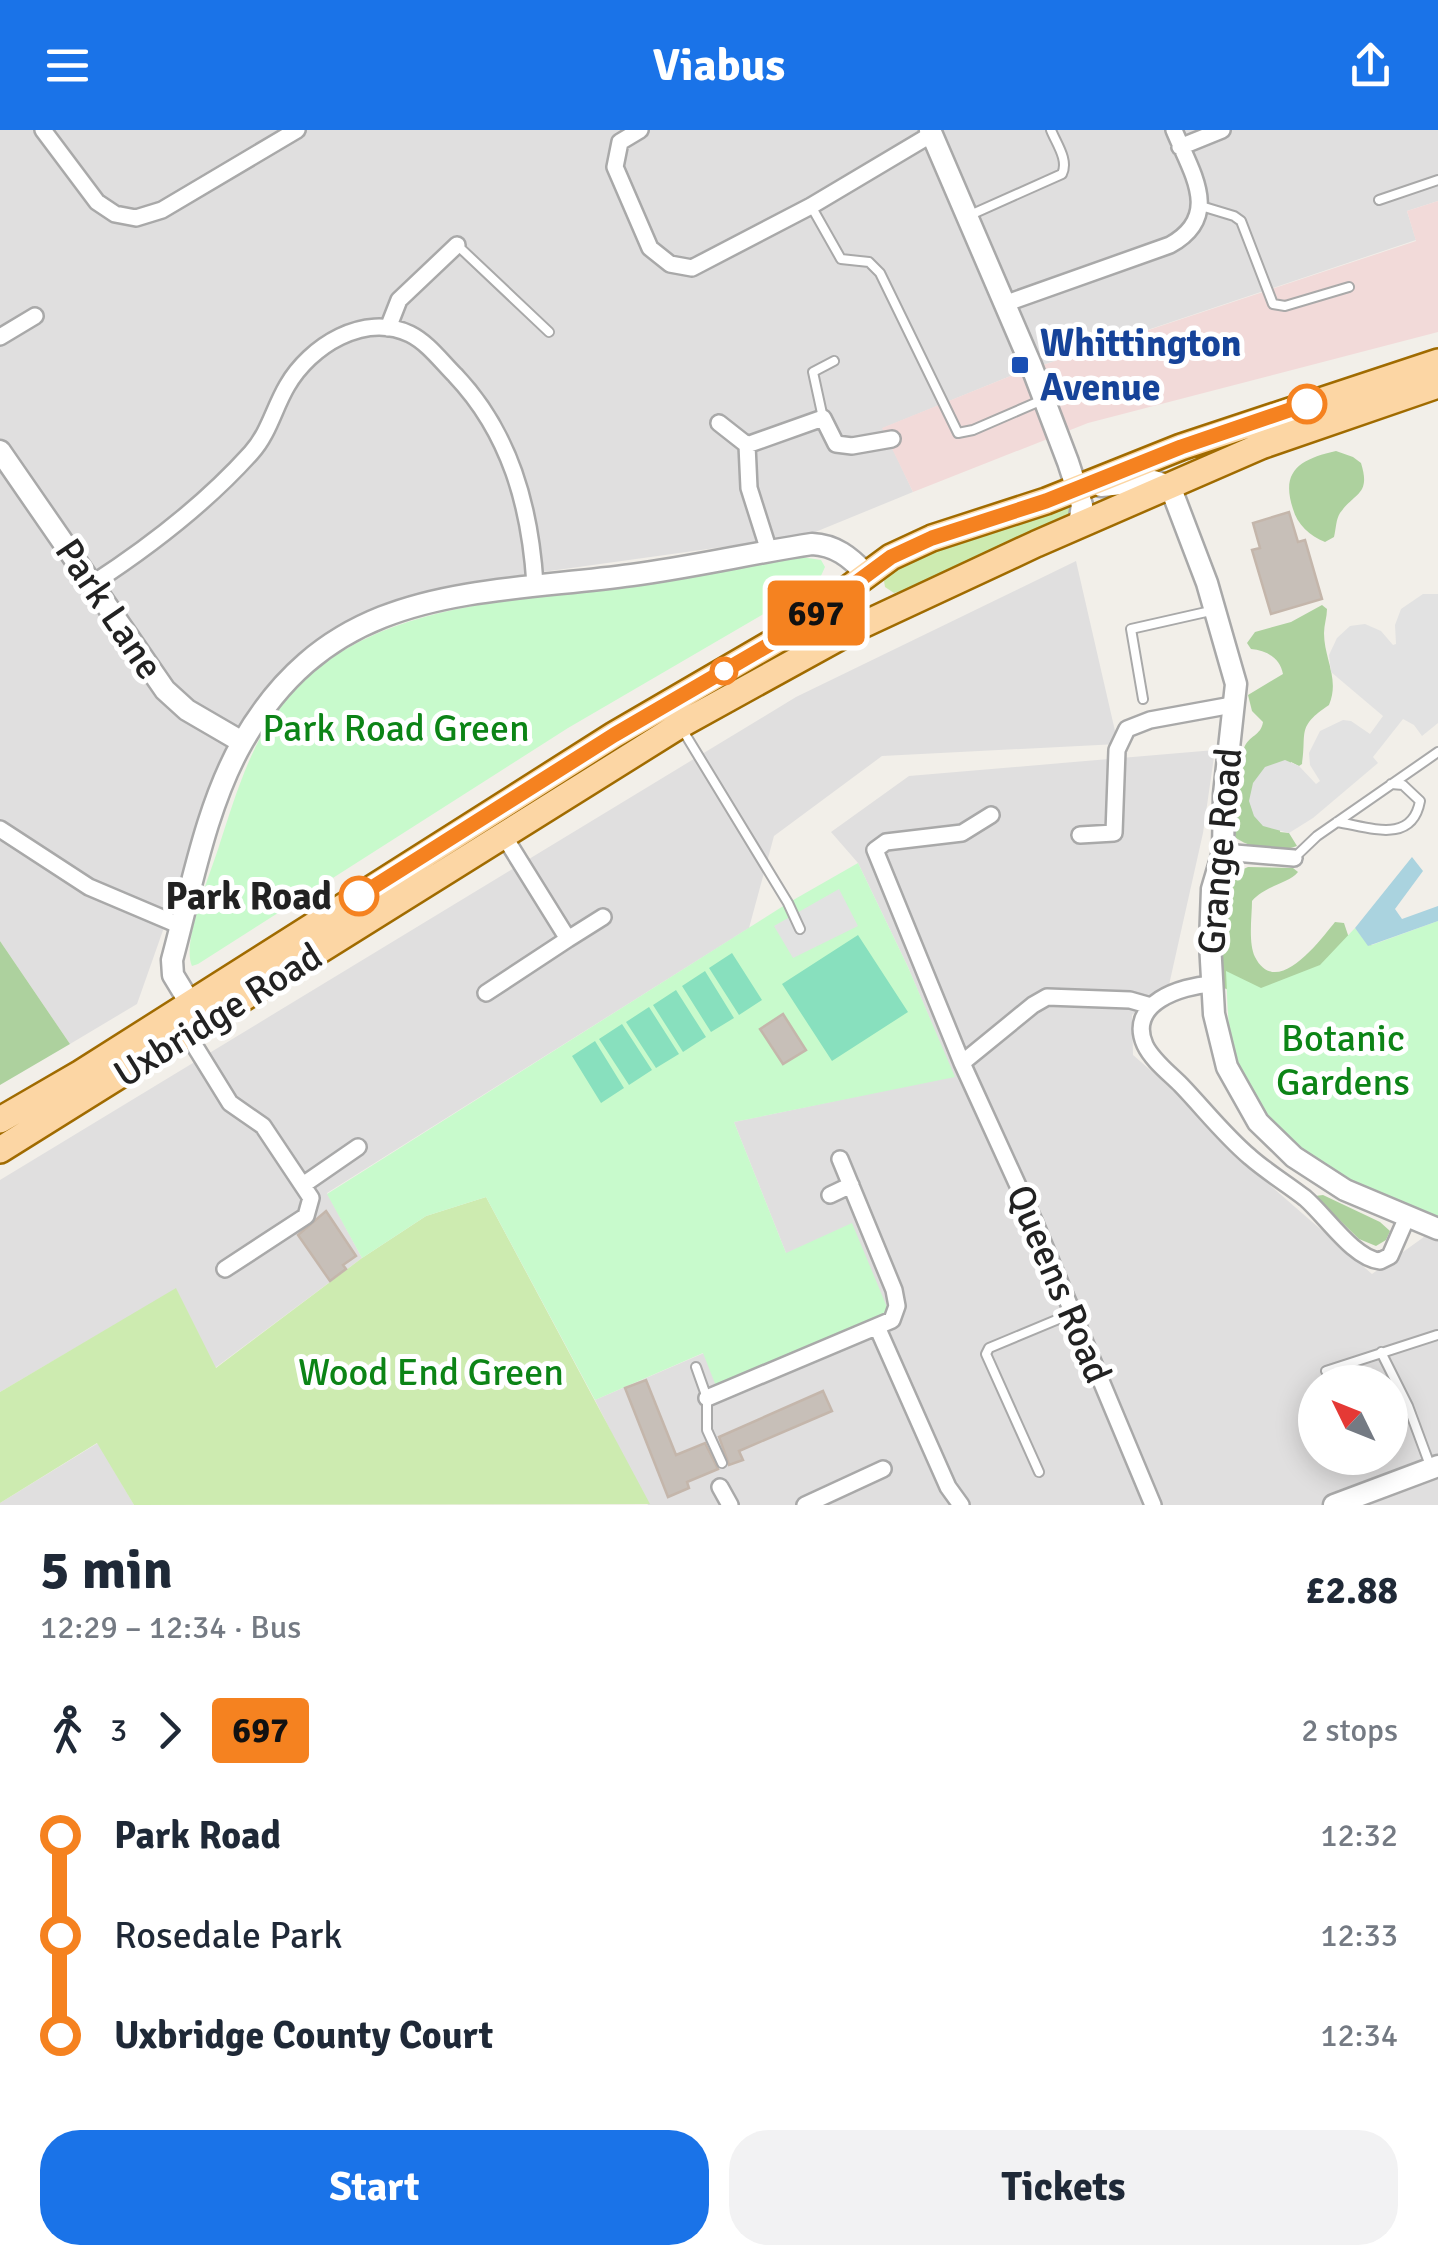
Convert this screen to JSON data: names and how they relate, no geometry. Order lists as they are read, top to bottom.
{
  "streets": {
    "main road": ["Uxbridge Road"],
    "street": ["Park Lane", "Grange Road", "Queens Road"]
  },
  "crossings": [
    ["Grange Road", "Uxbridge Road"]
  ],
  "parks": ["Park Road Green", "Botanic Gardens", "Wood End Green"],
  "places": {
    "transit": ["Whittington Avenue"],
    "other": ["Park Road"]
  },
  "lines": ["bus line 697"],
  "north": "top left",
  "page": {
    "header": "Viabus",
    "on_map": "697",
    "heading": ["5 min", "12:29 – 12:34 · Bus", "£2.88"],
    "legs": ["3", "697", "2 stops"],
    "list": [
      {
        "name": "Park Road",
        "value": "12:32"
      },
      {
        "name": "Rosedale Park",
        "value": "12:33"
      },
      {
        "name": "Uxbridge County Court",
        "value": "12:34"
      }
    ],
    "buttons": ["Start", "Tickets"]
  }
}
